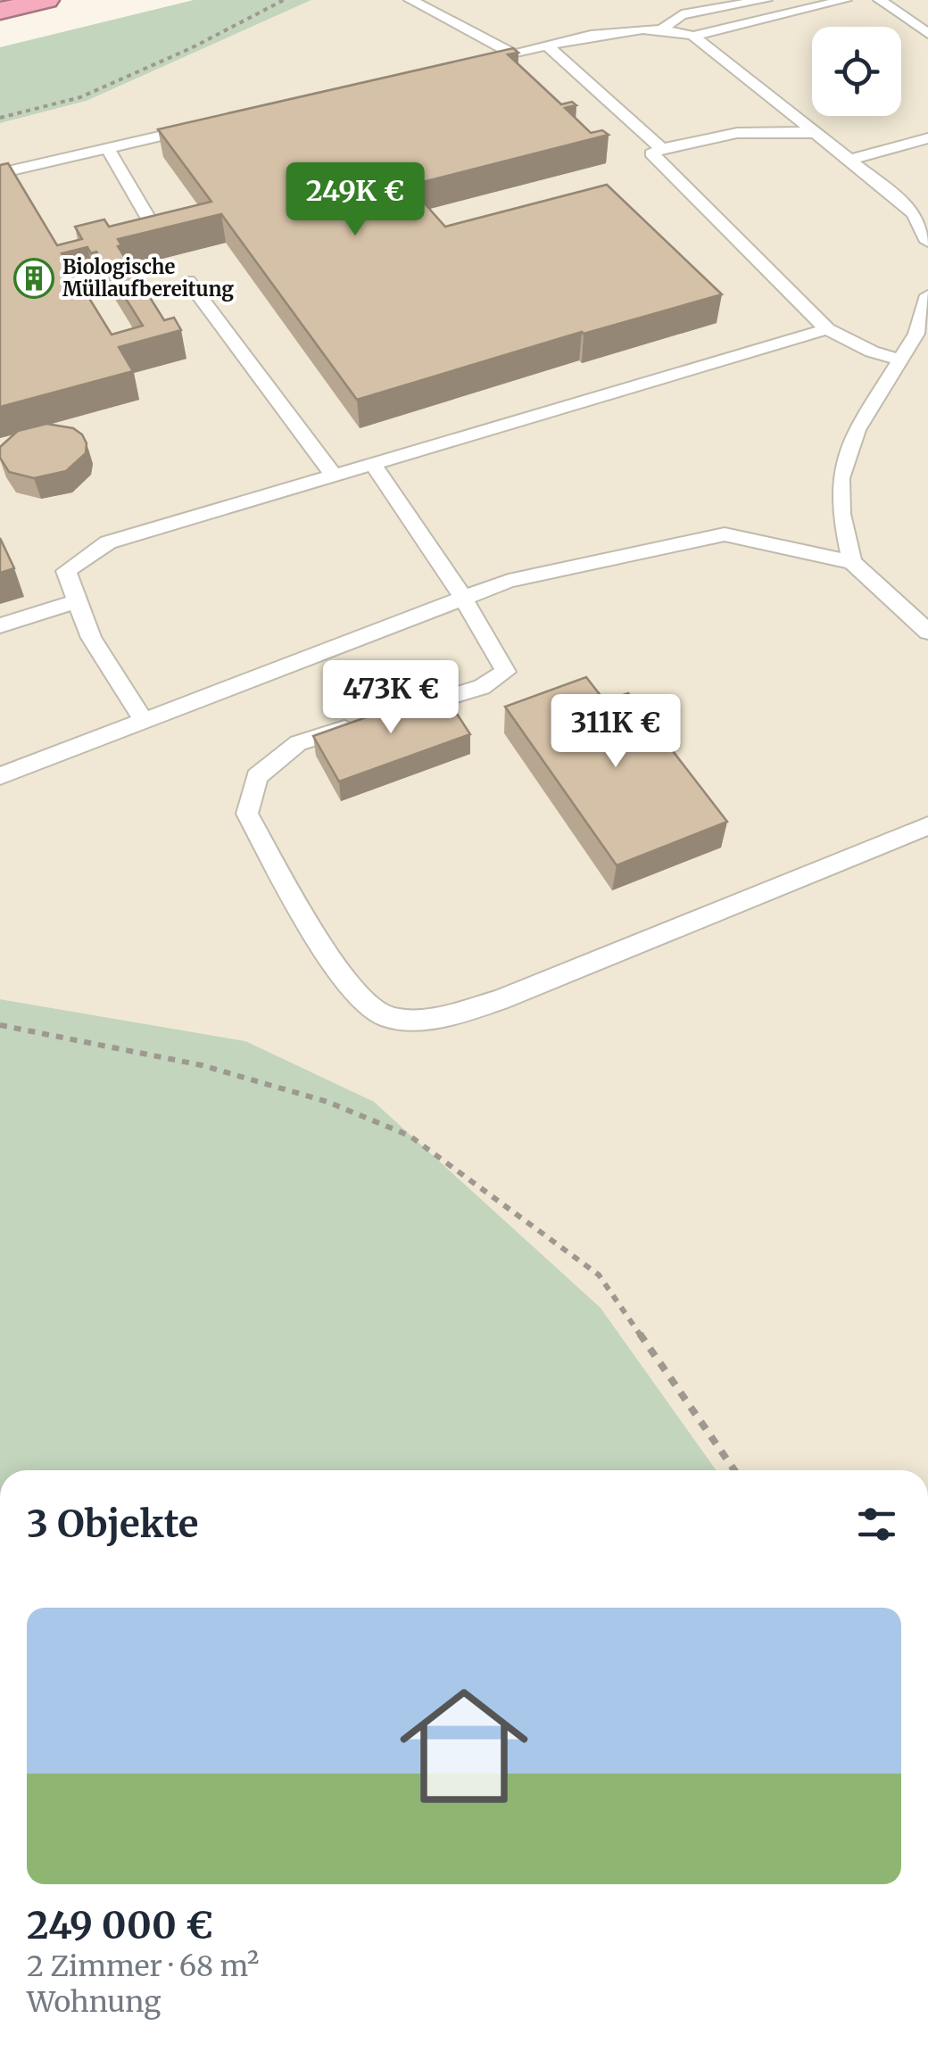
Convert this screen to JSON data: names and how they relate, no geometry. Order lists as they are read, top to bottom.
{
  "places": {
    "building": ["Biologische Müllaufbereitung"]
  },
  "page": {
    "price": ["249K €", "473K €", "311K €"],
    "heading": "3 Objekte",
    "list": [
      {
        "name": "249 000 €",
        "note": "2 Zimmer · 68 m² · Wohnung"
      }
    ]
  }
}
